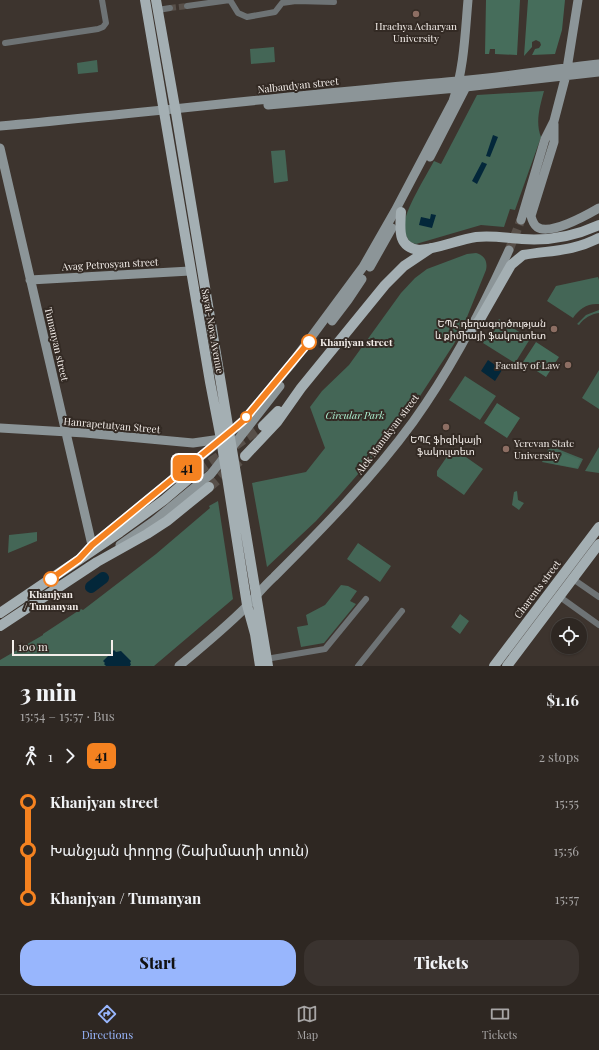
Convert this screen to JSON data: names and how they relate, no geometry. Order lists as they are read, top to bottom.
{
  "streets": {
    "main road": [
      "Nalbandyan street",
      "Avag Petrosyan street",
      "Sayat-Nova Avenue",
      "Tumanyan street",
      "Hanrapetutyan Street",
      "Alek Manukyan street",
      "Charents street"
    ]
  },
  "crossings": [
    ["Nalbandyan street", "Sayat-Nova Avenue"],
    ["Avag Petrosyan street", "Sayat-Nova Avenue"],
    ["Avag Petrosyan street", "Tumanyan street"],
    ["Sayat-Nova Avenue", "Hanrapetutyan Street"],
    ["Sayat-Nova Avenue", "Alek Manukyan street"],
    ["Tumanyan street", "Hanrapetutyan Street"]
  ],
  "parks": ["Circular Park"],
  "places": [
    "Hrachya Acharyan University",
    "ԵՊՀ դեղագործության և քիմիայի ֆակուլտետ",
    "Khanjyan street",
    "Faculty of Law",
    "ԵՊՀ ֆիզիկայի ֆակուլտետ",
    "Yerevan State University",
    "Khanjyan / Tumanyan"
  ],
  "lines": ["bus line 41"],
  "scale_bar": "100 m",
  "page": {
    "on_map": "41",
    "scale": "100 m",
    "heading": ["3 min", "15:54 – 15:57 · Bus", "$1.16"],
    "legs": ["1", "41", "2 stops"],
    "list": [
      {
        "name": "Khanjyan street",
        "value": "15:55"
      },
      {
        "name": "Խանջյան փողոց (Շախմատի տուն)",
        "value": "15:56"
      },
      {
        "name": "Khanjyan / Tumanyan",
        "value": "15:57"
      }
    ],
    "buttons": ["Start", "Tickets"],
    "tabs": ["Directions", "Map", "Tickets"]
  }
}
